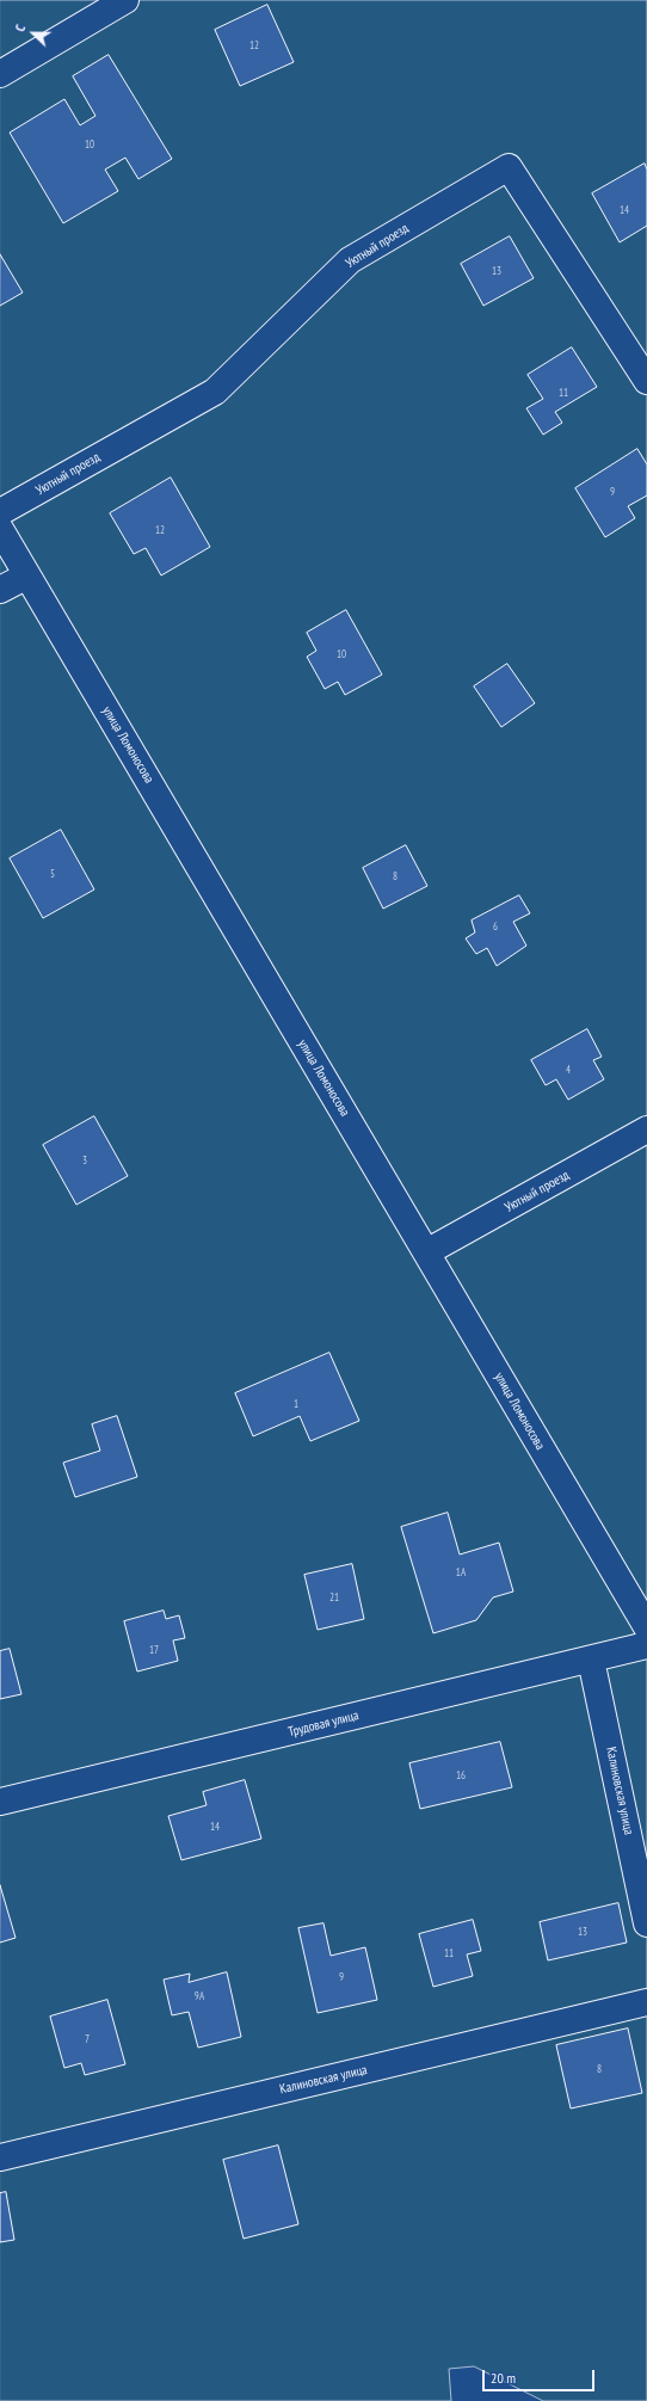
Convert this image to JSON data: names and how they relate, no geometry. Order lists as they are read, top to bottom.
{
  "streets": {
    "street": [
      "Уютный проезд",
      "улица Ломоносова",
      "Трудовая улица",
      "Калиновская улица"
    ]
  },
  "crossings": [
    ["Уютный проезд", "улица Ломоносова"],
    ["Трудовая улица", "Калиновская улица"]
  ],
  "house_numbers": [
    "12",
    "10",
    "14",
    "13",
    "11",
    "9",
    "12",
    "10",
    "5",
    "8",
    "6",
    "4",
    "3",
    "1",
    "1А",
    "21",
    "17",
    "16",
    "14",
    "13",
    "11",
    "9",
    "9А",
    "7",
    "8"
  ],
  "scale_bar": "20 m",
  "north": "left"
}
